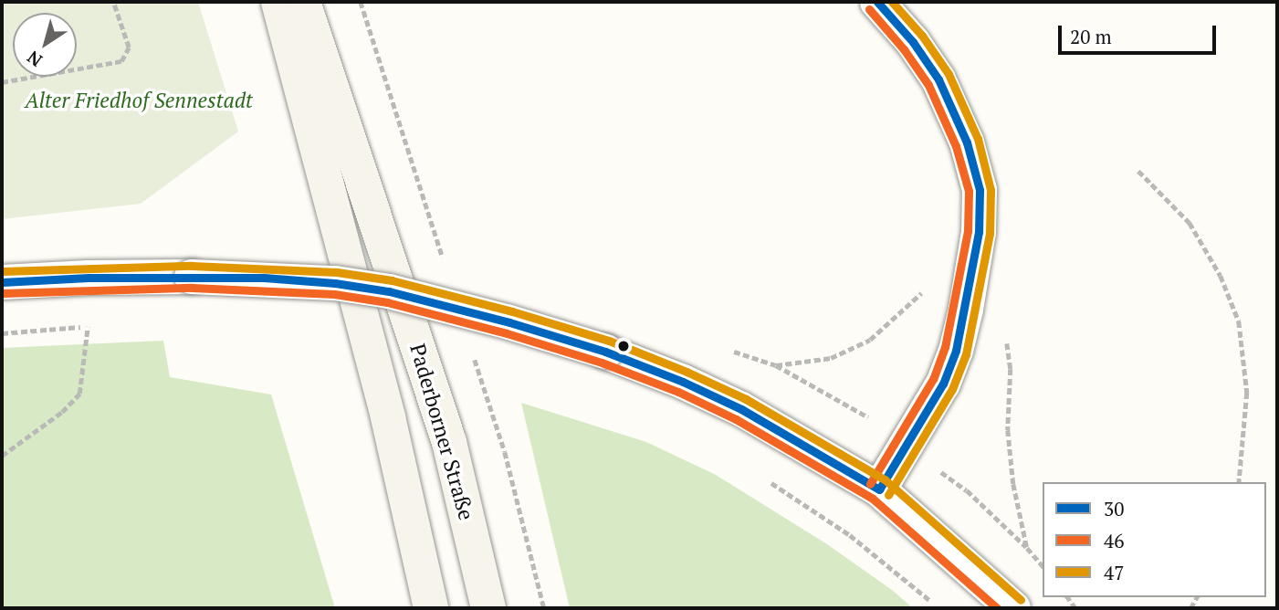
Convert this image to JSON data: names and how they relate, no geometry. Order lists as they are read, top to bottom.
{
  "streets": {
    "main road": ["Paderborner Straße"]
  },
  "parks": ["Alter Friedhof Sennestadt"],
  "lines": ["transit line 30", "transit line 47", "transit line 46"],
  "legend": ["30", "46", "47"],
  "scale_bar": "20 m",
  "north": "bottom left"
}
